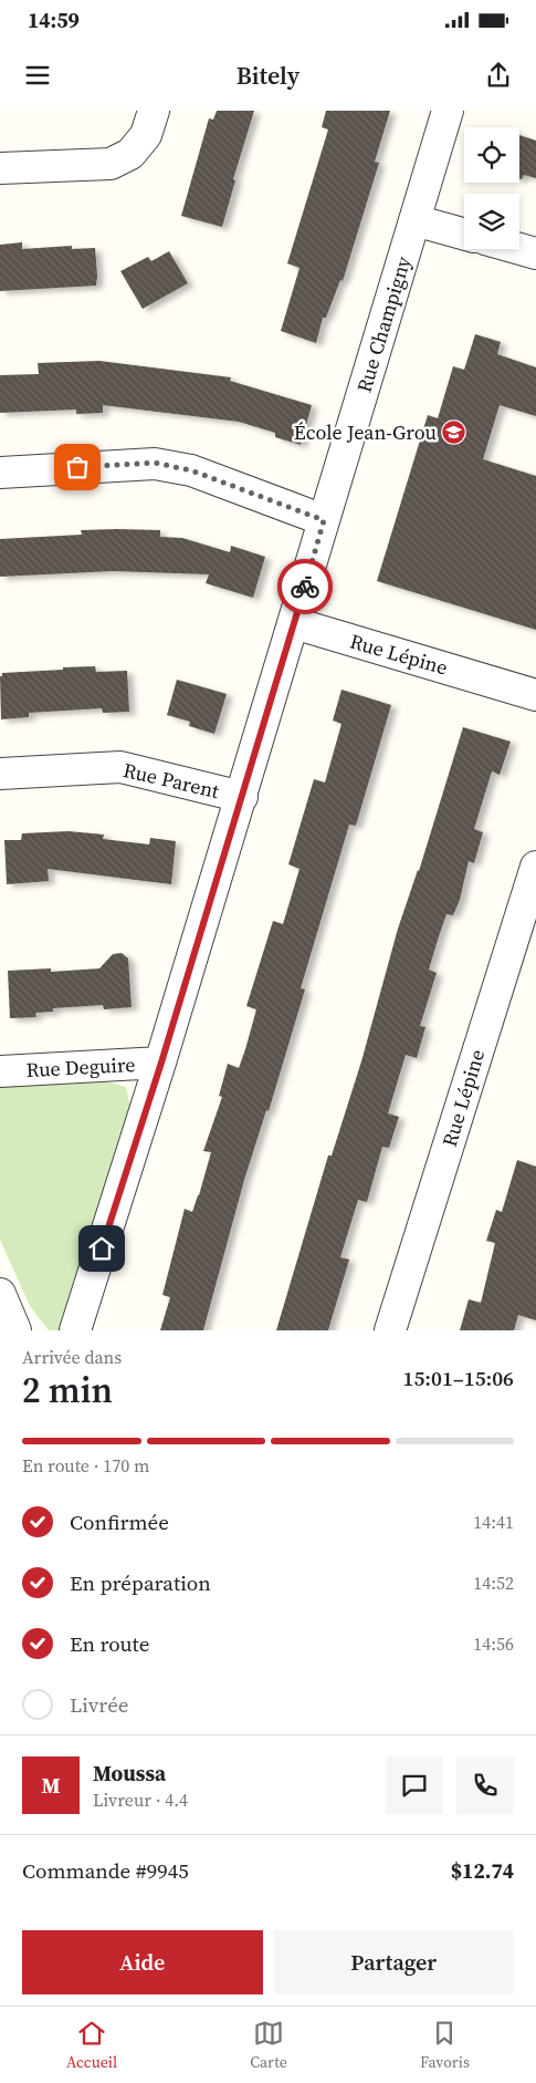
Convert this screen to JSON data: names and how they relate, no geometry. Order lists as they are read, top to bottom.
{
  "streets": {
    "street": [
      "Rue Champigny",
      "Rue Lépine",
      "Rue Parent",
      "Rue Deguire"
    ]
  },
  "crossings": [
    ["Rue Champigny", "Rue Lépine"],
    ["Rue Champigny", "Rue Parent"],
    ["Rue Champigny", "Rue Deguire"]
  ],
  "places": {
    "school or university": ["École Jean-Grou"]
  },
  "page": {
    "status": "14:59",
    "header": "Bitely",
    "heading": ["2 min", "Arrivée dans", "15:01–15:06"],
    "panel": [
      "Moussa",
      "Livreur · 4.4",
      "Commande #9945",
      "$12.74"
    ],
    "bar": "En route · 170 m",
    "list": [
      ["Confirmée", "14:41"],
      ["En préparation", "14:52"],
      ["En route", "14:56"],
      "Livrée"
    ],
    "round": "M",
    "buttons": ["Aide", "Partager"],
    "tabs": ["Accueil", "Carte", "Favoris"]
  }
}
